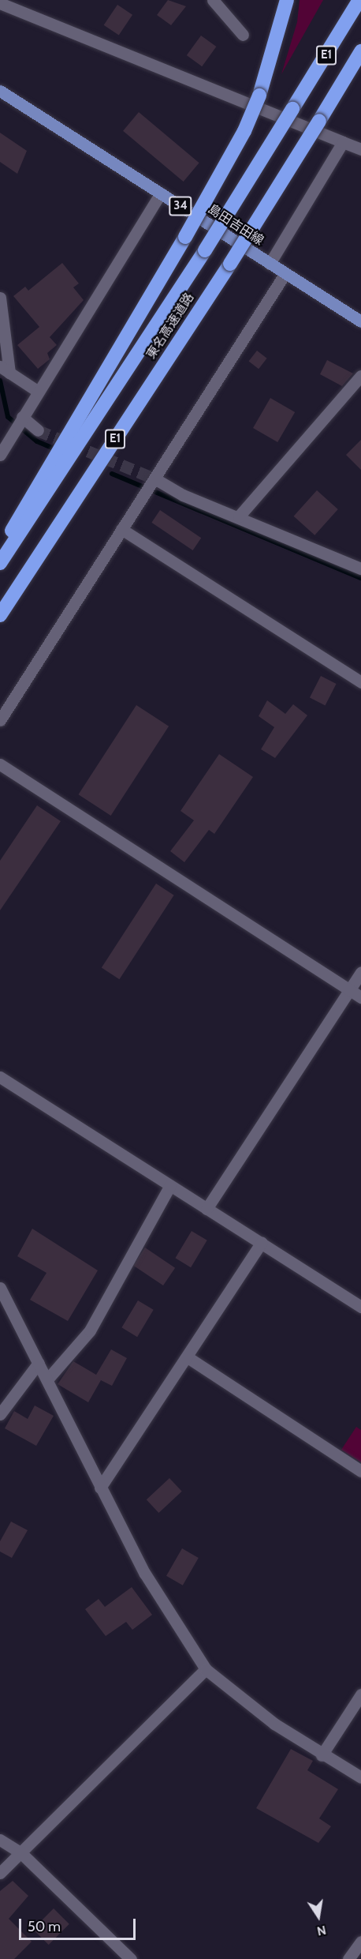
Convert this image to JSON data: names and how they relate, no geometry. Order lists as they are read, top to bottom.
{
  "streets": {
    "highway": ["E1", "東名高速道路"],
    "main road": ["34", "島田吉田線"]
  },
  "scale_bar": "50 m",
  "north": "bottom"
}
